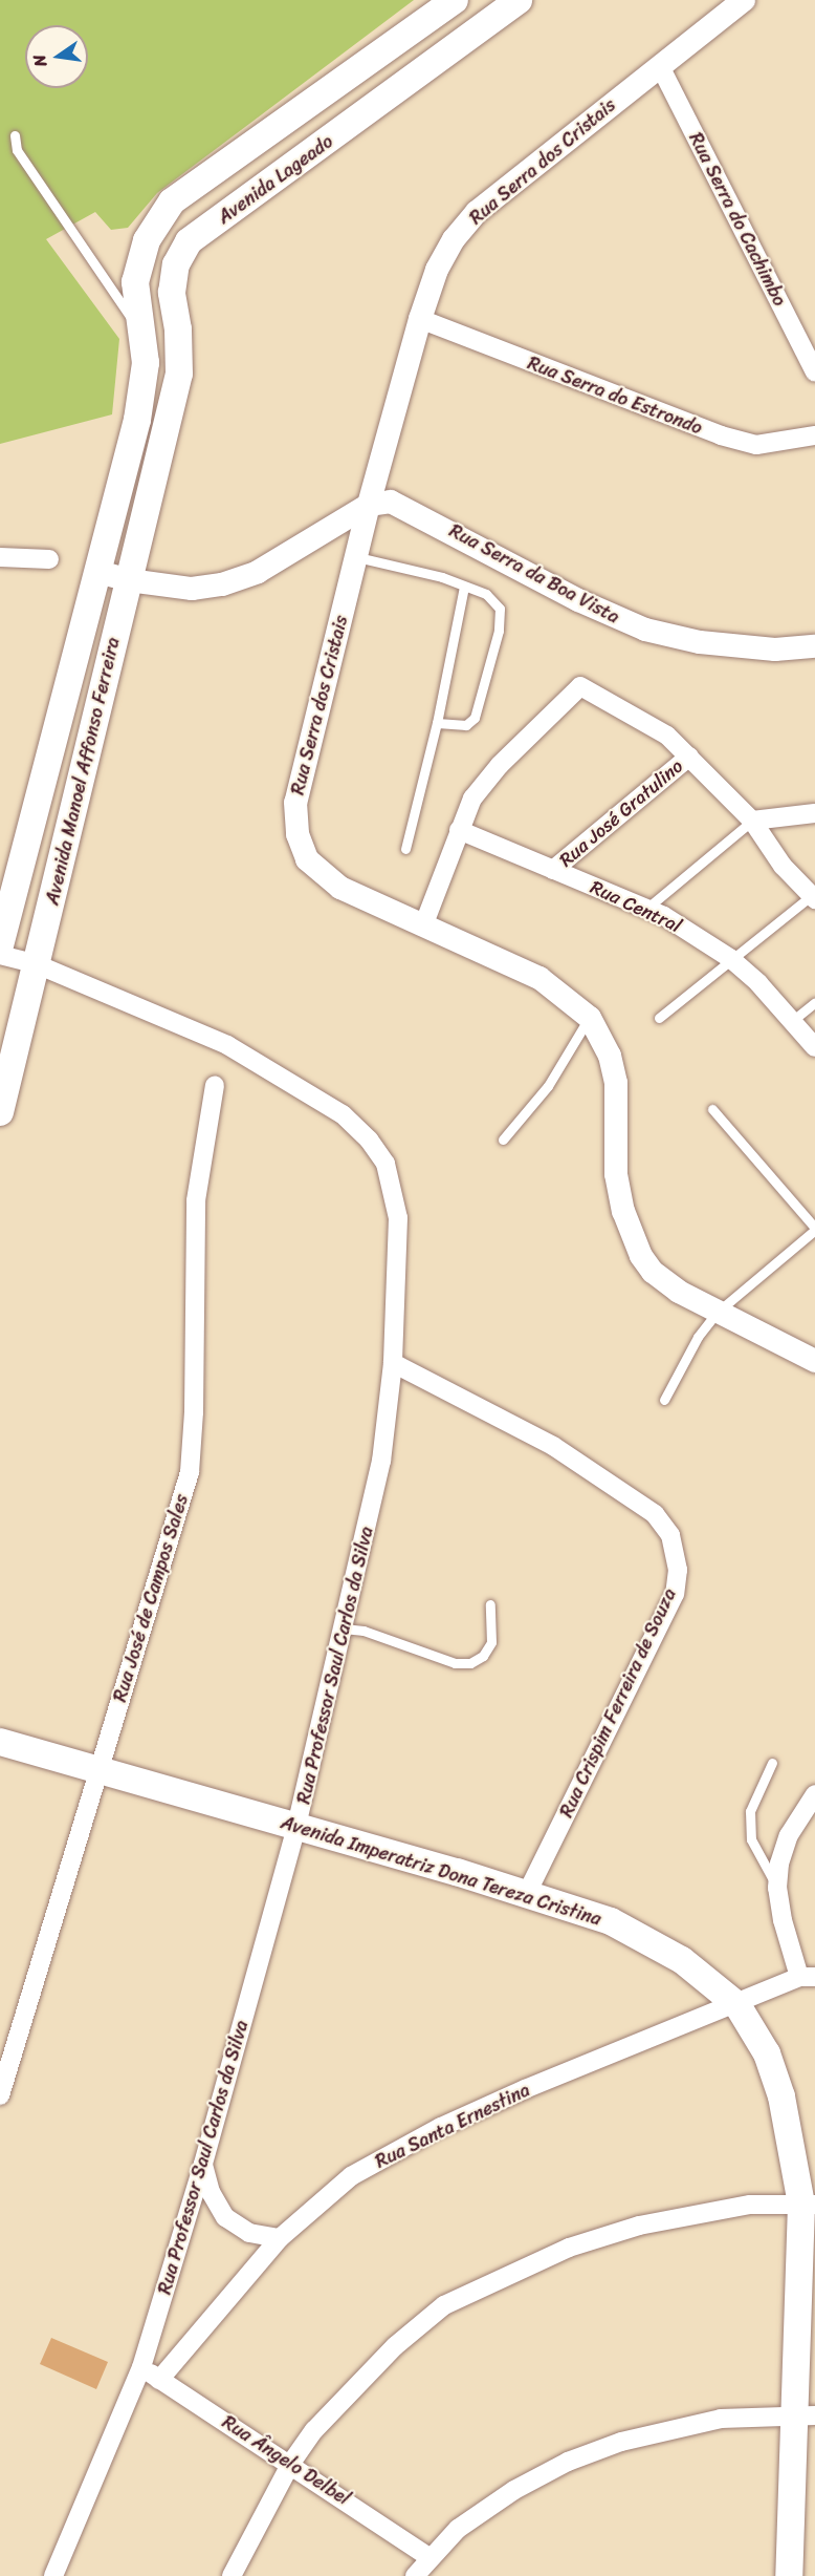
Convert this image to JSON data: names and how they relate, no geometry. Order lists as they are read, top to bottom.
{
  "streets": {
    "main road": ["Avenida Lageado", "Avenida Manoel Affonso Ferreira", "Avenida Imperatriz Dona Tereza Cristina"],
    "street": [
      "Rua Serra dos Cristais",
      "Rua Serra do Cachimbo",
      "Rua Serra do Estrondo",
      "Rua Serra da Boa Vista",
      "Rua José Gratulino",
      "Rua Central",
      "Rua José de Campos Sales",
      "Rua Professor Saul Carlos da Silva",
      "Rua Crispim Ferreira de Souza",
      "Rua Santa Ernestina",
      "Rua Ângelo Delbel"
    ]
  },
  "crossings": [
    ["Rua Serra dos Cristais", "Rua Serra do Cachimbo"],
    ["Rua Serra dos Cristais", "Rua Serra do Estrondo"],
    ["Rua Serra dos Cristais", "Rua Serra da Boa Vista"],
    ["Avenida Lageado", "Avenida Manoel Affonso Ferreira"],
    ["Avenida Manoel Affonso Ferreira", "Rua Professor Saul Carlos da Silva"],
    ["Rua José Gratulino", "Rua Central"],
    ["Rua José de Campos Sales", "Avenida Imperatriz Dona Tereza Cristina"],
    ["Rua Professor Saul Carlos da Silva", "Rua Crispim Ferreira de Souza"],
    ["Rua Professor Saul Carlos da Silva", "Avenida Imperatriz Dona Tereza Cristina"],
    ["Rua Professor Saul Carlos da Silva", "Rua Ângelo Delbel"],
    ["Rua Crispim Ferreira de Souza", "Avenida Imperatriz Dona Tereza Cristina"],
    ["Avenida Imperatriz Dona Tereza Cristina", "Rua Santa Ernestina"],
    ["Rua Santa Ernestina", "Rua Ângelo Delbel"]
  ],
  "north": "left"
}
